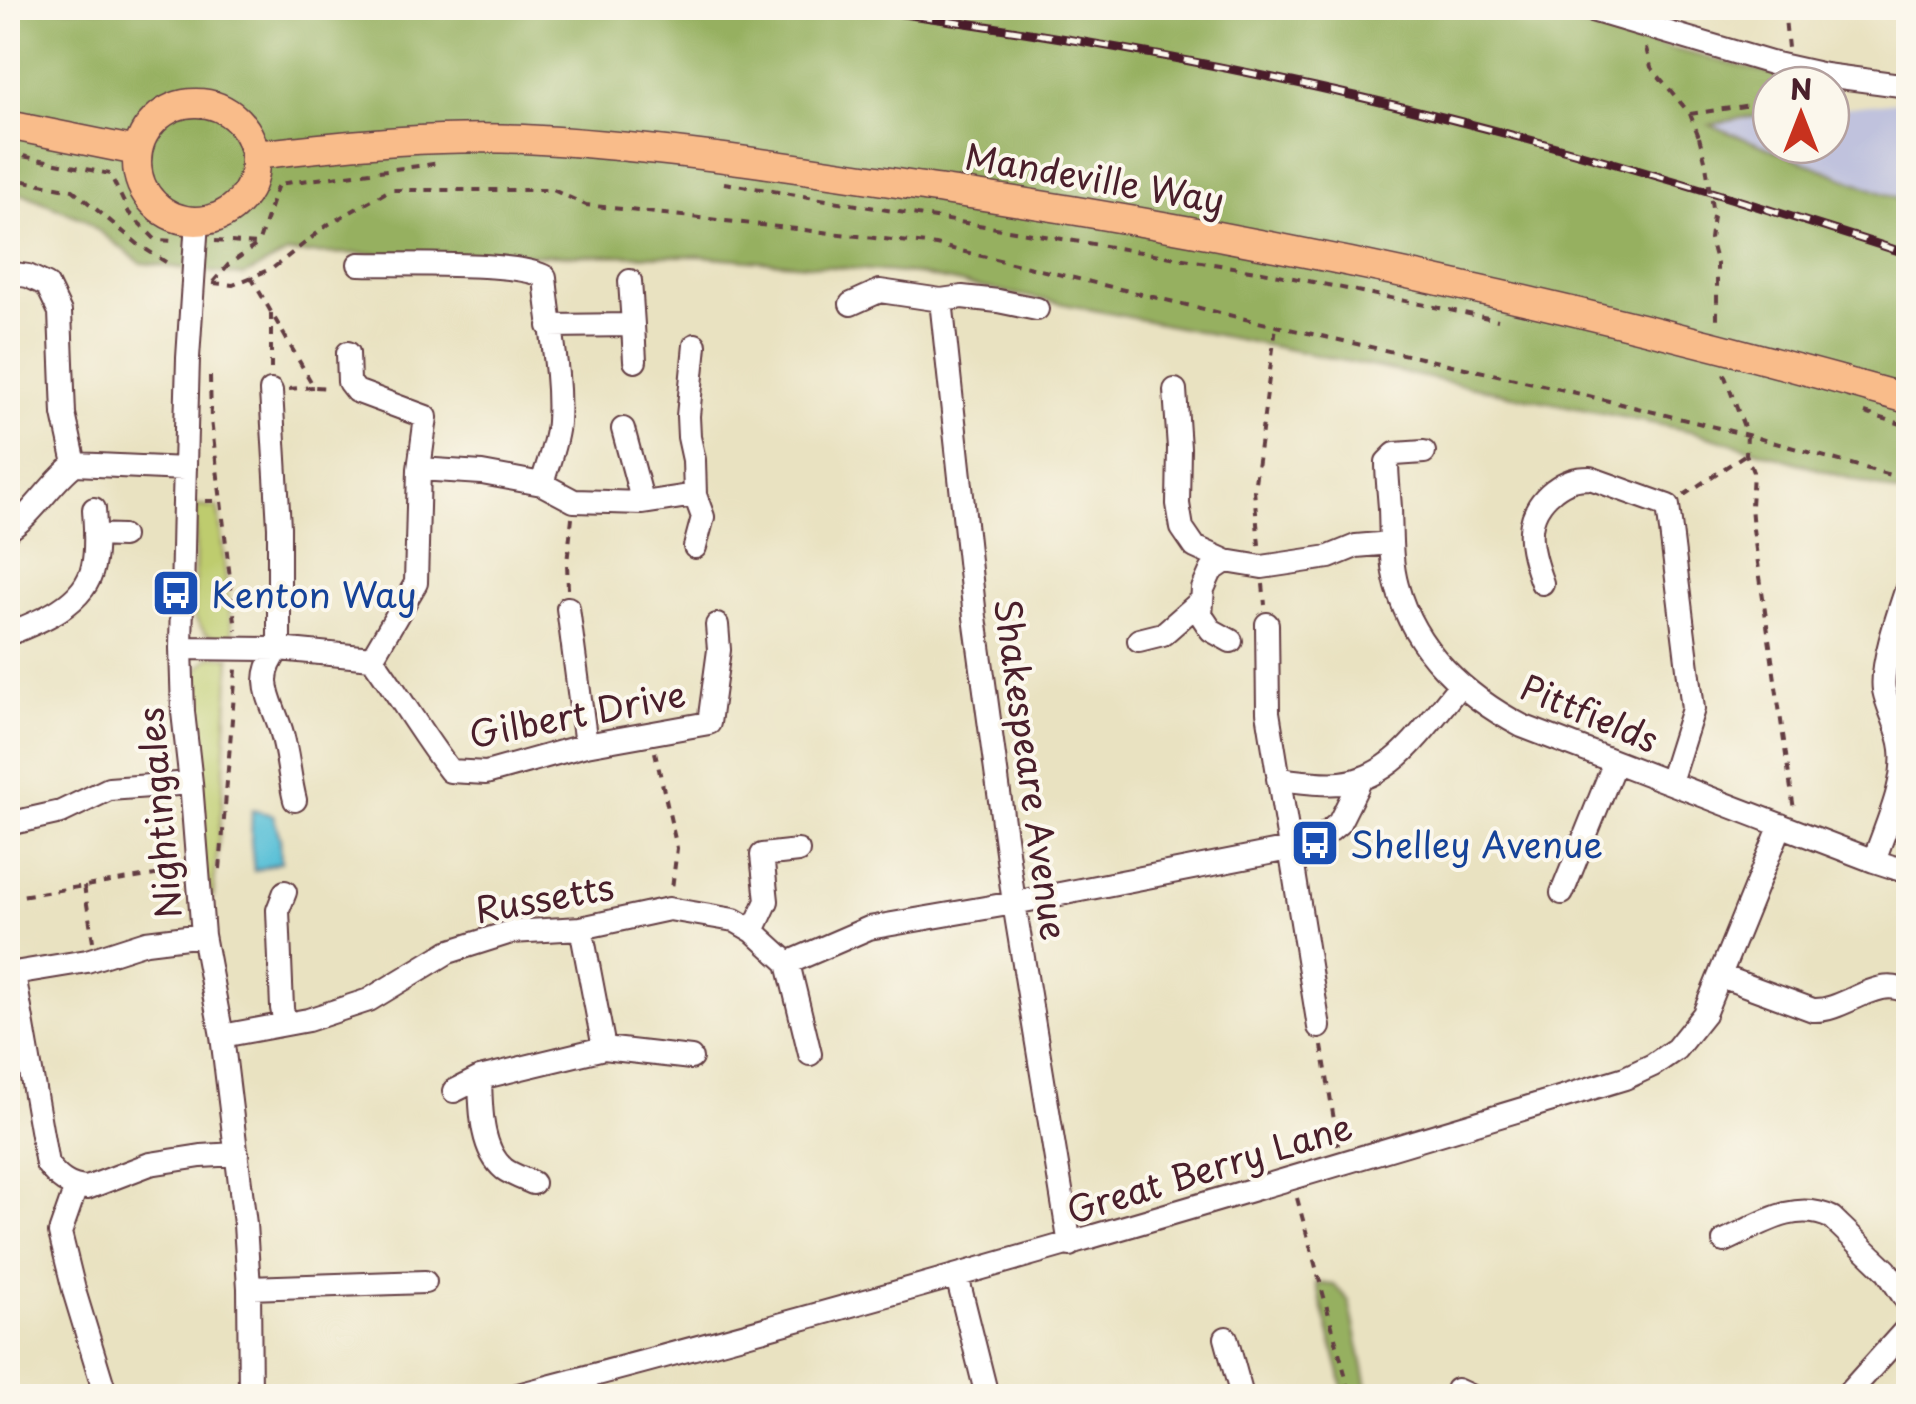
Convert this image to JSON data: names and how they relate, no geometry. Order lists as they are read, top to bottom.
{
  "streets": {
    "main road": ["Mandeville Way"],
    "street": [
      "Pittfields",
      "Gilbert Drive",
      "Shakespeare Avenue",
      "Nightingales",
      "Russetts",
      "Great Berry Lane"
    ]
  },
  "crossings": [
    ["Mandeville Way", "Nightingales"],
    ["Pittfields", "Great Berry Lane"],
    ["Shakespeare Avenue", "Great Berry Lane"],
    ["Nightingales", "Russetts"]
  ],
  "places": {
    "bus stop": ["Kenton Way", "Shelley Avenue"]
  },
  "north": "top"
}
